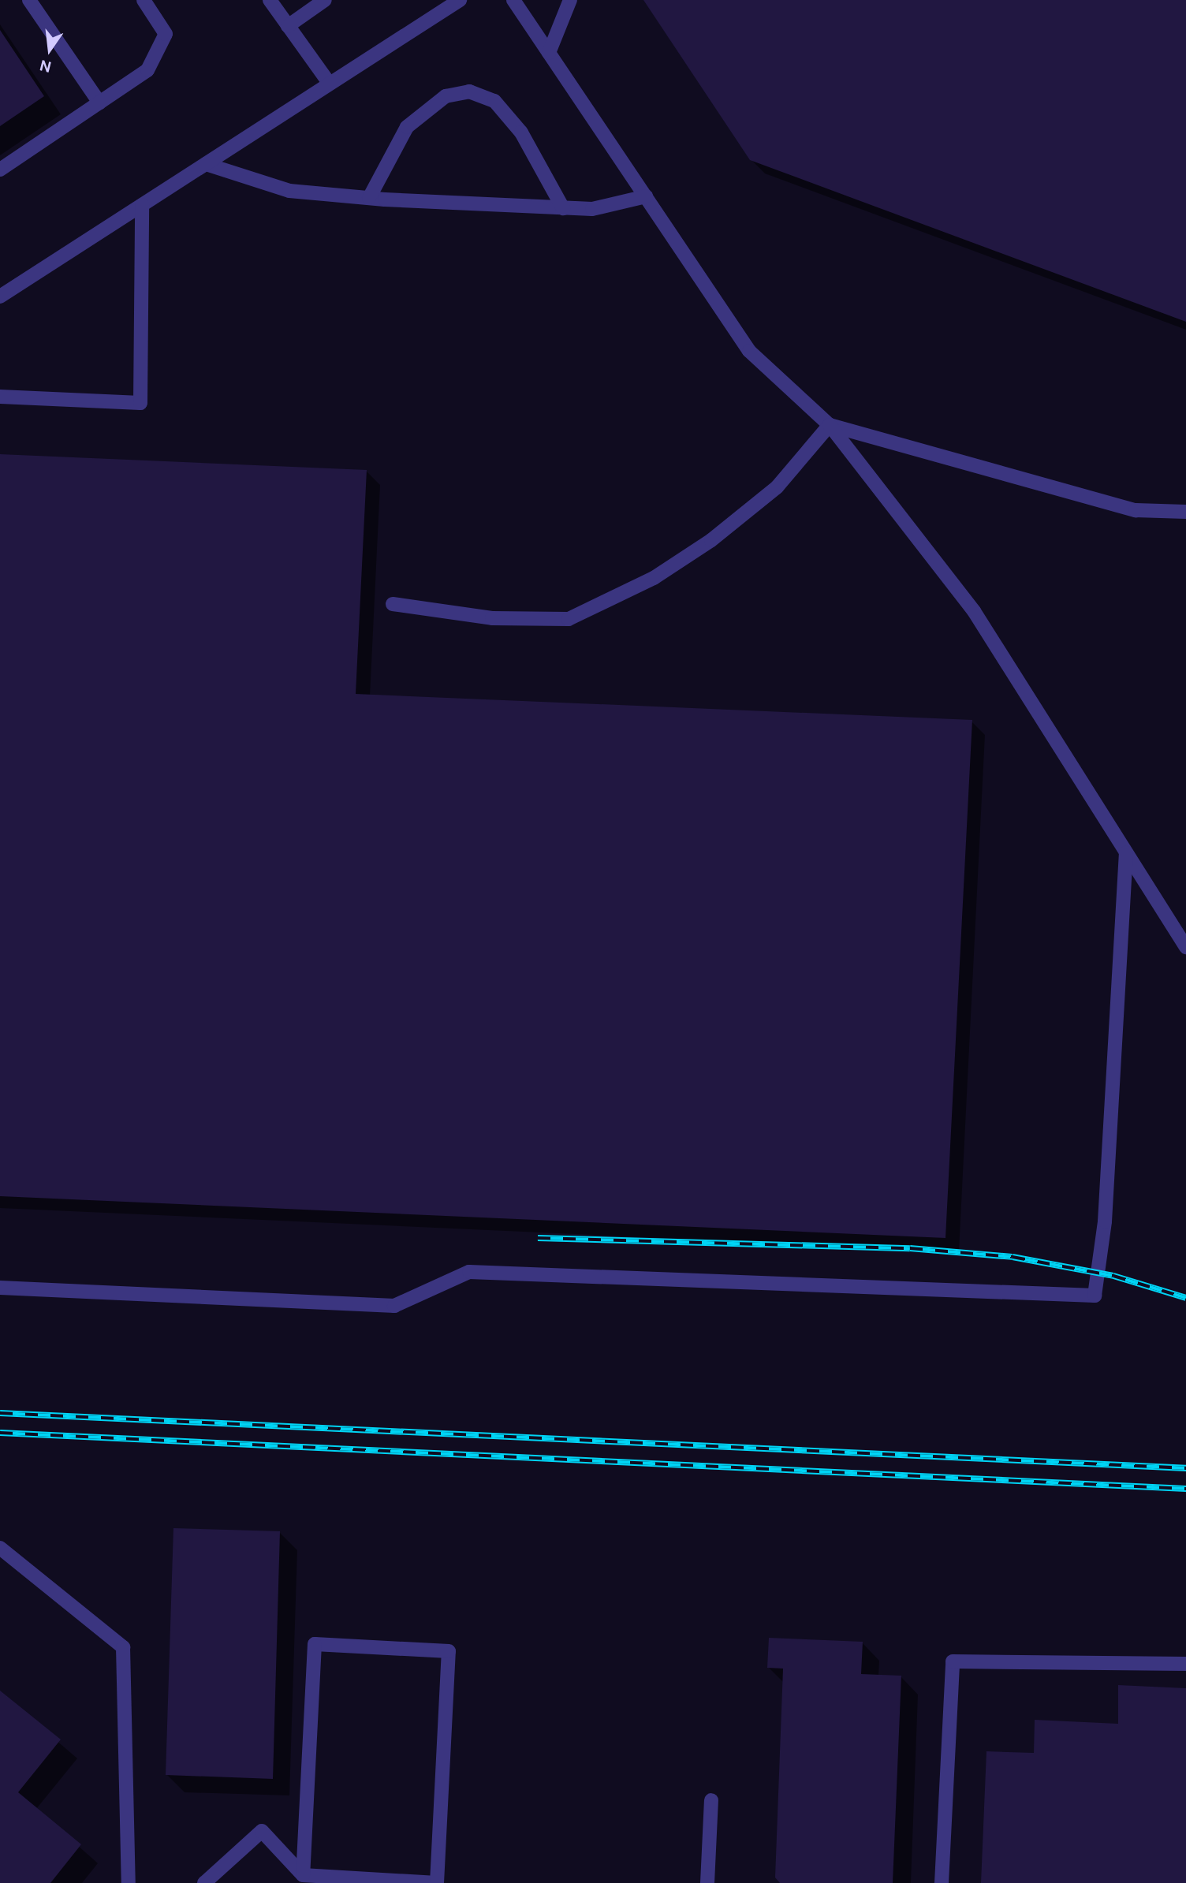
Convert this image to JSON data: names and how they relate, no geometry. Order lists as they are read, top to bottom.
{
  "north": "bottom"
}
